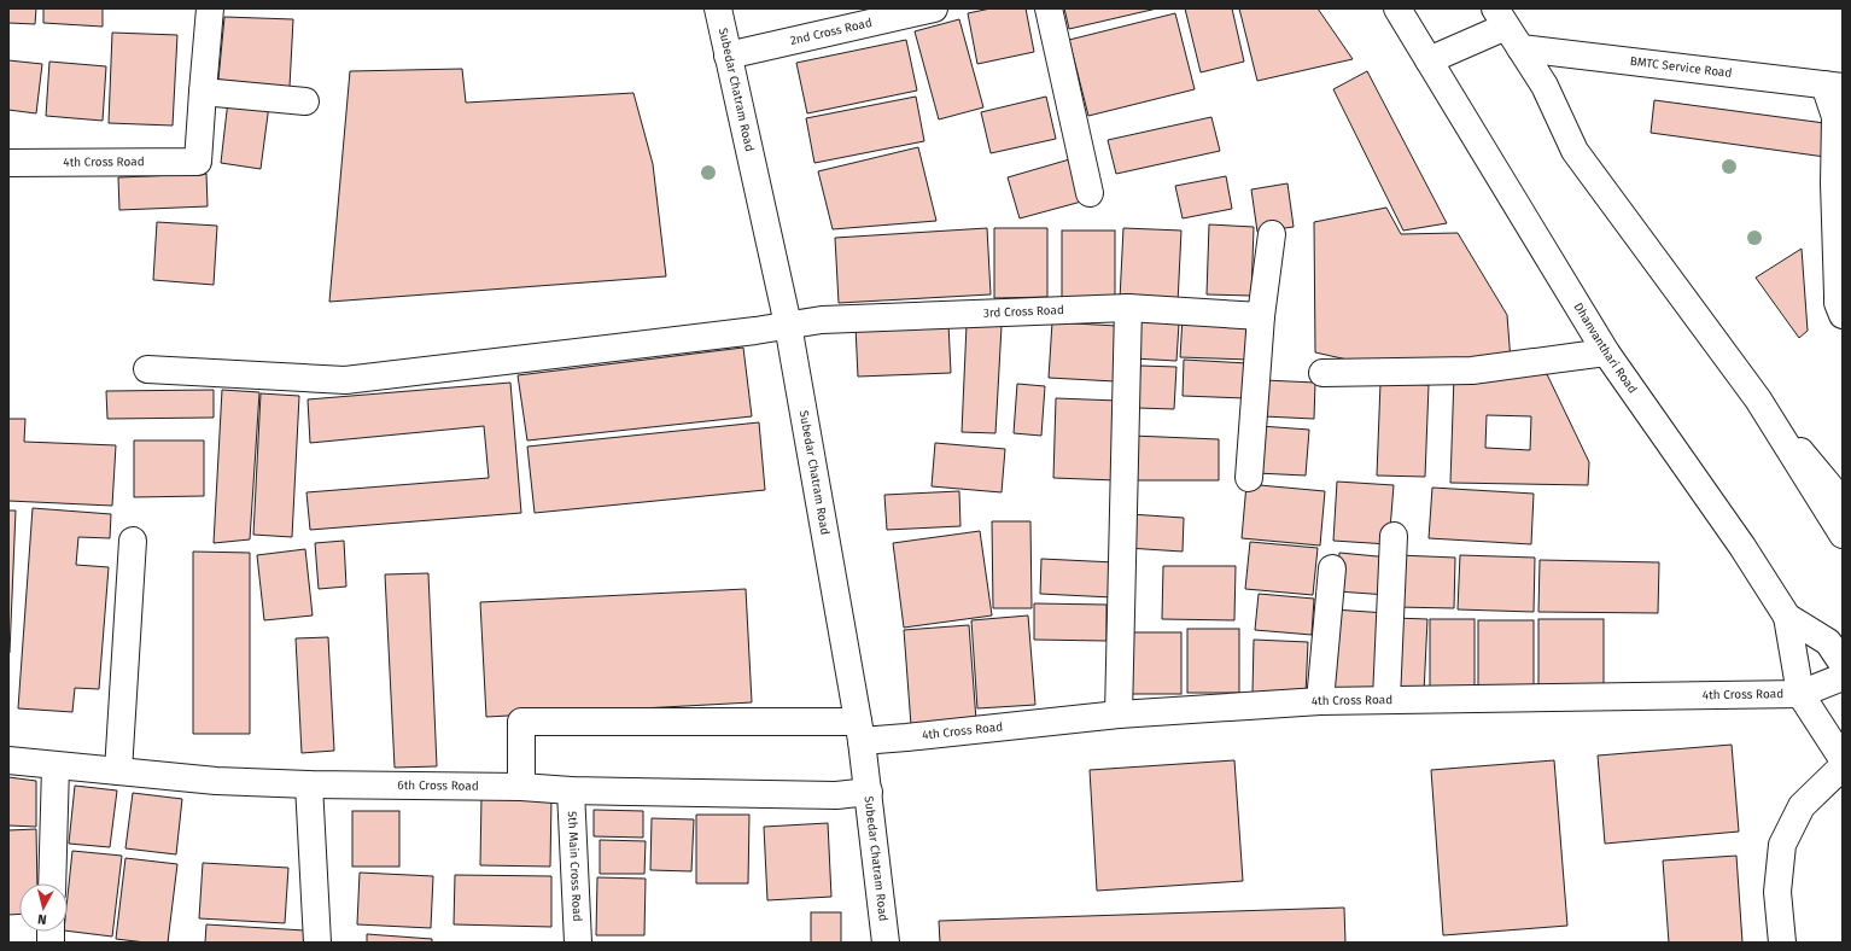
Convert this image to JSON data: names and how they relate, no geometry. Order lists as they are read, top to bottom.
{
  "streets": {
    "street": [
      "2nd Cross Road",
      "BMTC Service Road",
      "Subedar Chatram Road",
      "4th Cross Road",
      "3rd Cross Road",
      "Dhanvanthari Road",
      "6th Cross Road",
      "5th Main Cross Road"
    ]
  },
  "crossings": [
    ["2nd Cross Road", "Subedar Chatram Road"],
    ["Subedar Chatram Road", "4th Cross Road"],
    ["Subedar Chatram Road", "3rd Cross Road"],
    ["Subedar Chatram Road", "6th Cross Road"],
    ["4th Cross Road", "6th Cross Road"],
    ["6th Cross Road", "5th Main Cross Road"]
  ],
  "north": "bottom"
}
